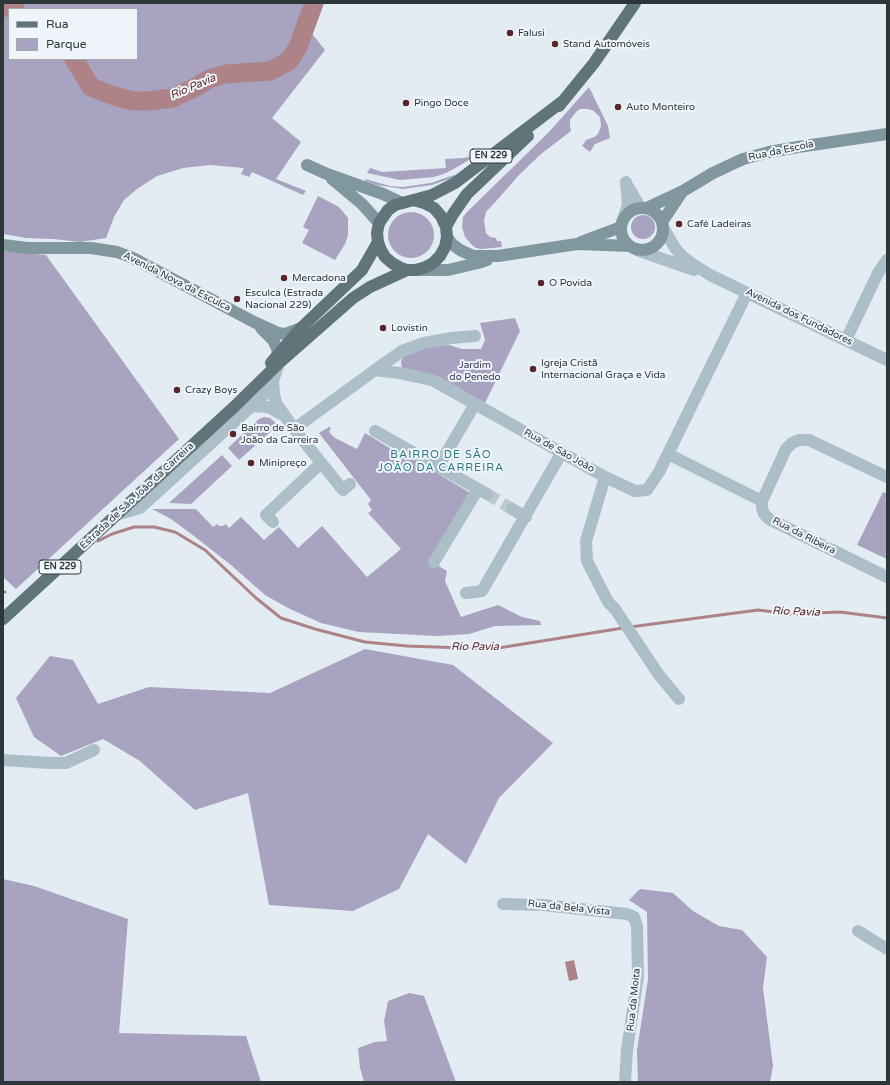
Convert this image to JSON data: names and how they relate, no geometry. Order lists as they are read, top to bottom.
{
  "streets": {
    "main road": ["EN 229", "Estrada de São João da Carreira"],
    "street": [
      "Rua da Escola",
      "Avenida Nova da Esculca",
      "Avenida dos Fundadores",
      "Rua de São João",
      "Rua da Ribeira",
      "Rua da Bela Vista",
      "Rua da Moita"
    ]
  },
  "crossings": [
    ["Rua da Escola", "Avenida dos Fundadores"],
    ["EN 229", "Estrada de São João da Carreira"],
    ["Avenida Nova da Esculca", "Estrada de São João da Carreira"],
    ["Avenida dos Fundadores", "Rua de São João"],
    ["Rua da Bela Vista", "Rua da Moita"]
  ],
  "districts": ["BAIRRO DE SÃO JOÃO DA CARREIRA"],
  "water": ["Rio Pavia"],
  "parks": ["Jardim do Penedo"],
  "places": [
    "Falusi",
    "Stand Automóveis",
    "Pingo Doce",
    "Auto Monteiro",
    "Café Ladeiras",
    "Mercadona",
    "O Povida",
    "Esculca (Estrada Nacional 229)",
    "Lovistin",
    "Igreja Cristã Internacional Graça e Vida",
    "Crazy Boys",
    "Bairro de São João da Carreira",
    "Minipreço"
  ],
  "legend": ["Rua", "Parque"]
}
